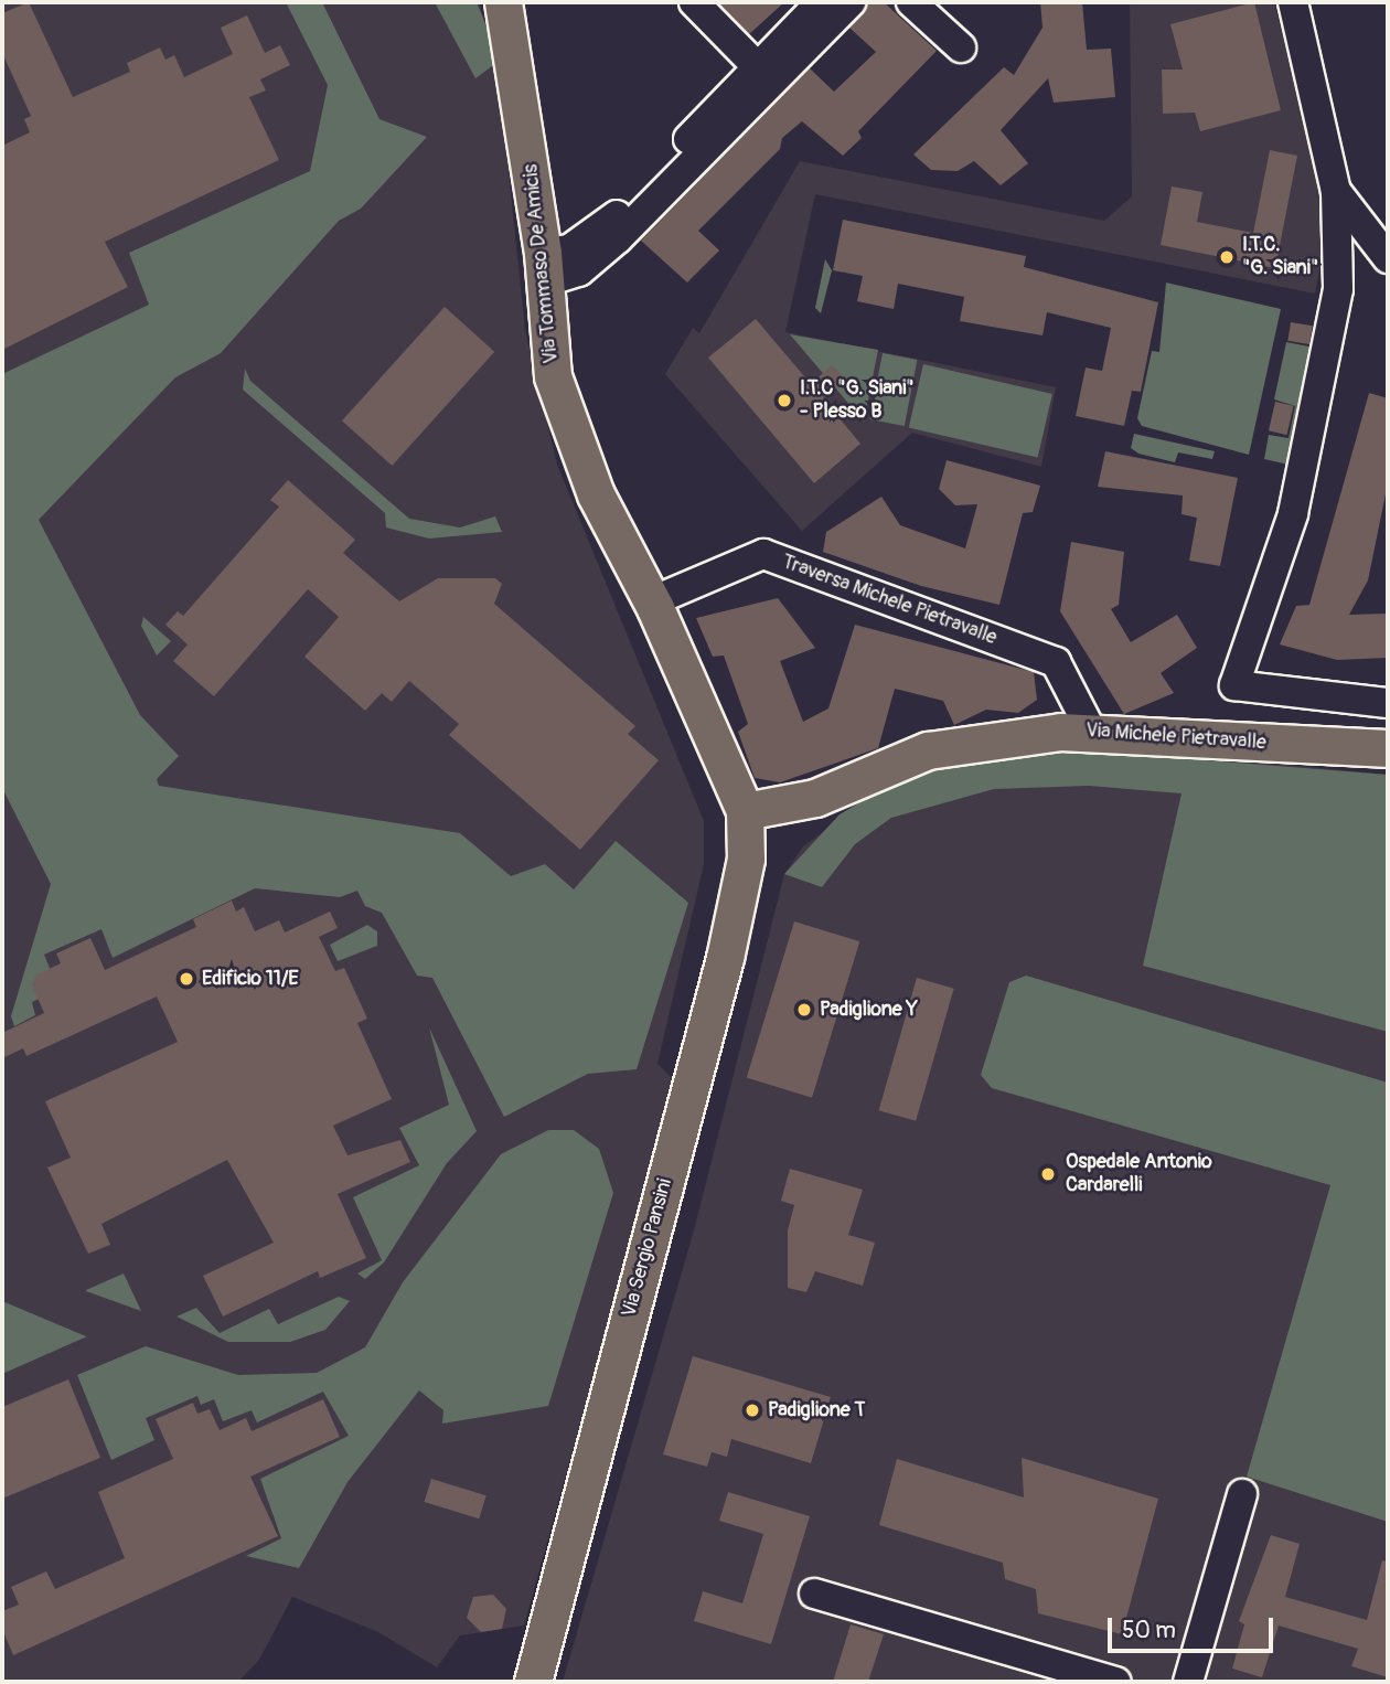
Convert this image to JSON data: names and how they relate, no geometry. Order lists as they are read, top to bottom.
{
  "streets": {
    "main road": ["Via Tommaso De Amicis", "Via Michele Pietravalle", "Via Sergio Pansini"],
    "street": ["Traversa Michele Pietravalle"]
  },
  "crossings": [
    ["Via Tommaso De Amicis", "Traversa Michele Pietravalle"],
    ["Via Tommaso De Amicis", "Via Michele Pietravalle"],
    ["Via Tommaso De Amicis", "Via Sergio Pansini"],
    ["Traversa Michele Pietravalle", "Via Michele Pietravalle"],
    ["Via Michele Pietravalle", "Via Sergio Pansini"]
  ],
  "places": [
    "I.T.C. \"G. Siani\"",
    "I.T.C \"G. Siani\" - Plesso B",
    "Edificio 11/E",
    "Padiglione Y",
    "Ospedale Antonio Cardarelli",
    "Padiglione T"
  ],
  "scale_bar": "50 m"
}
